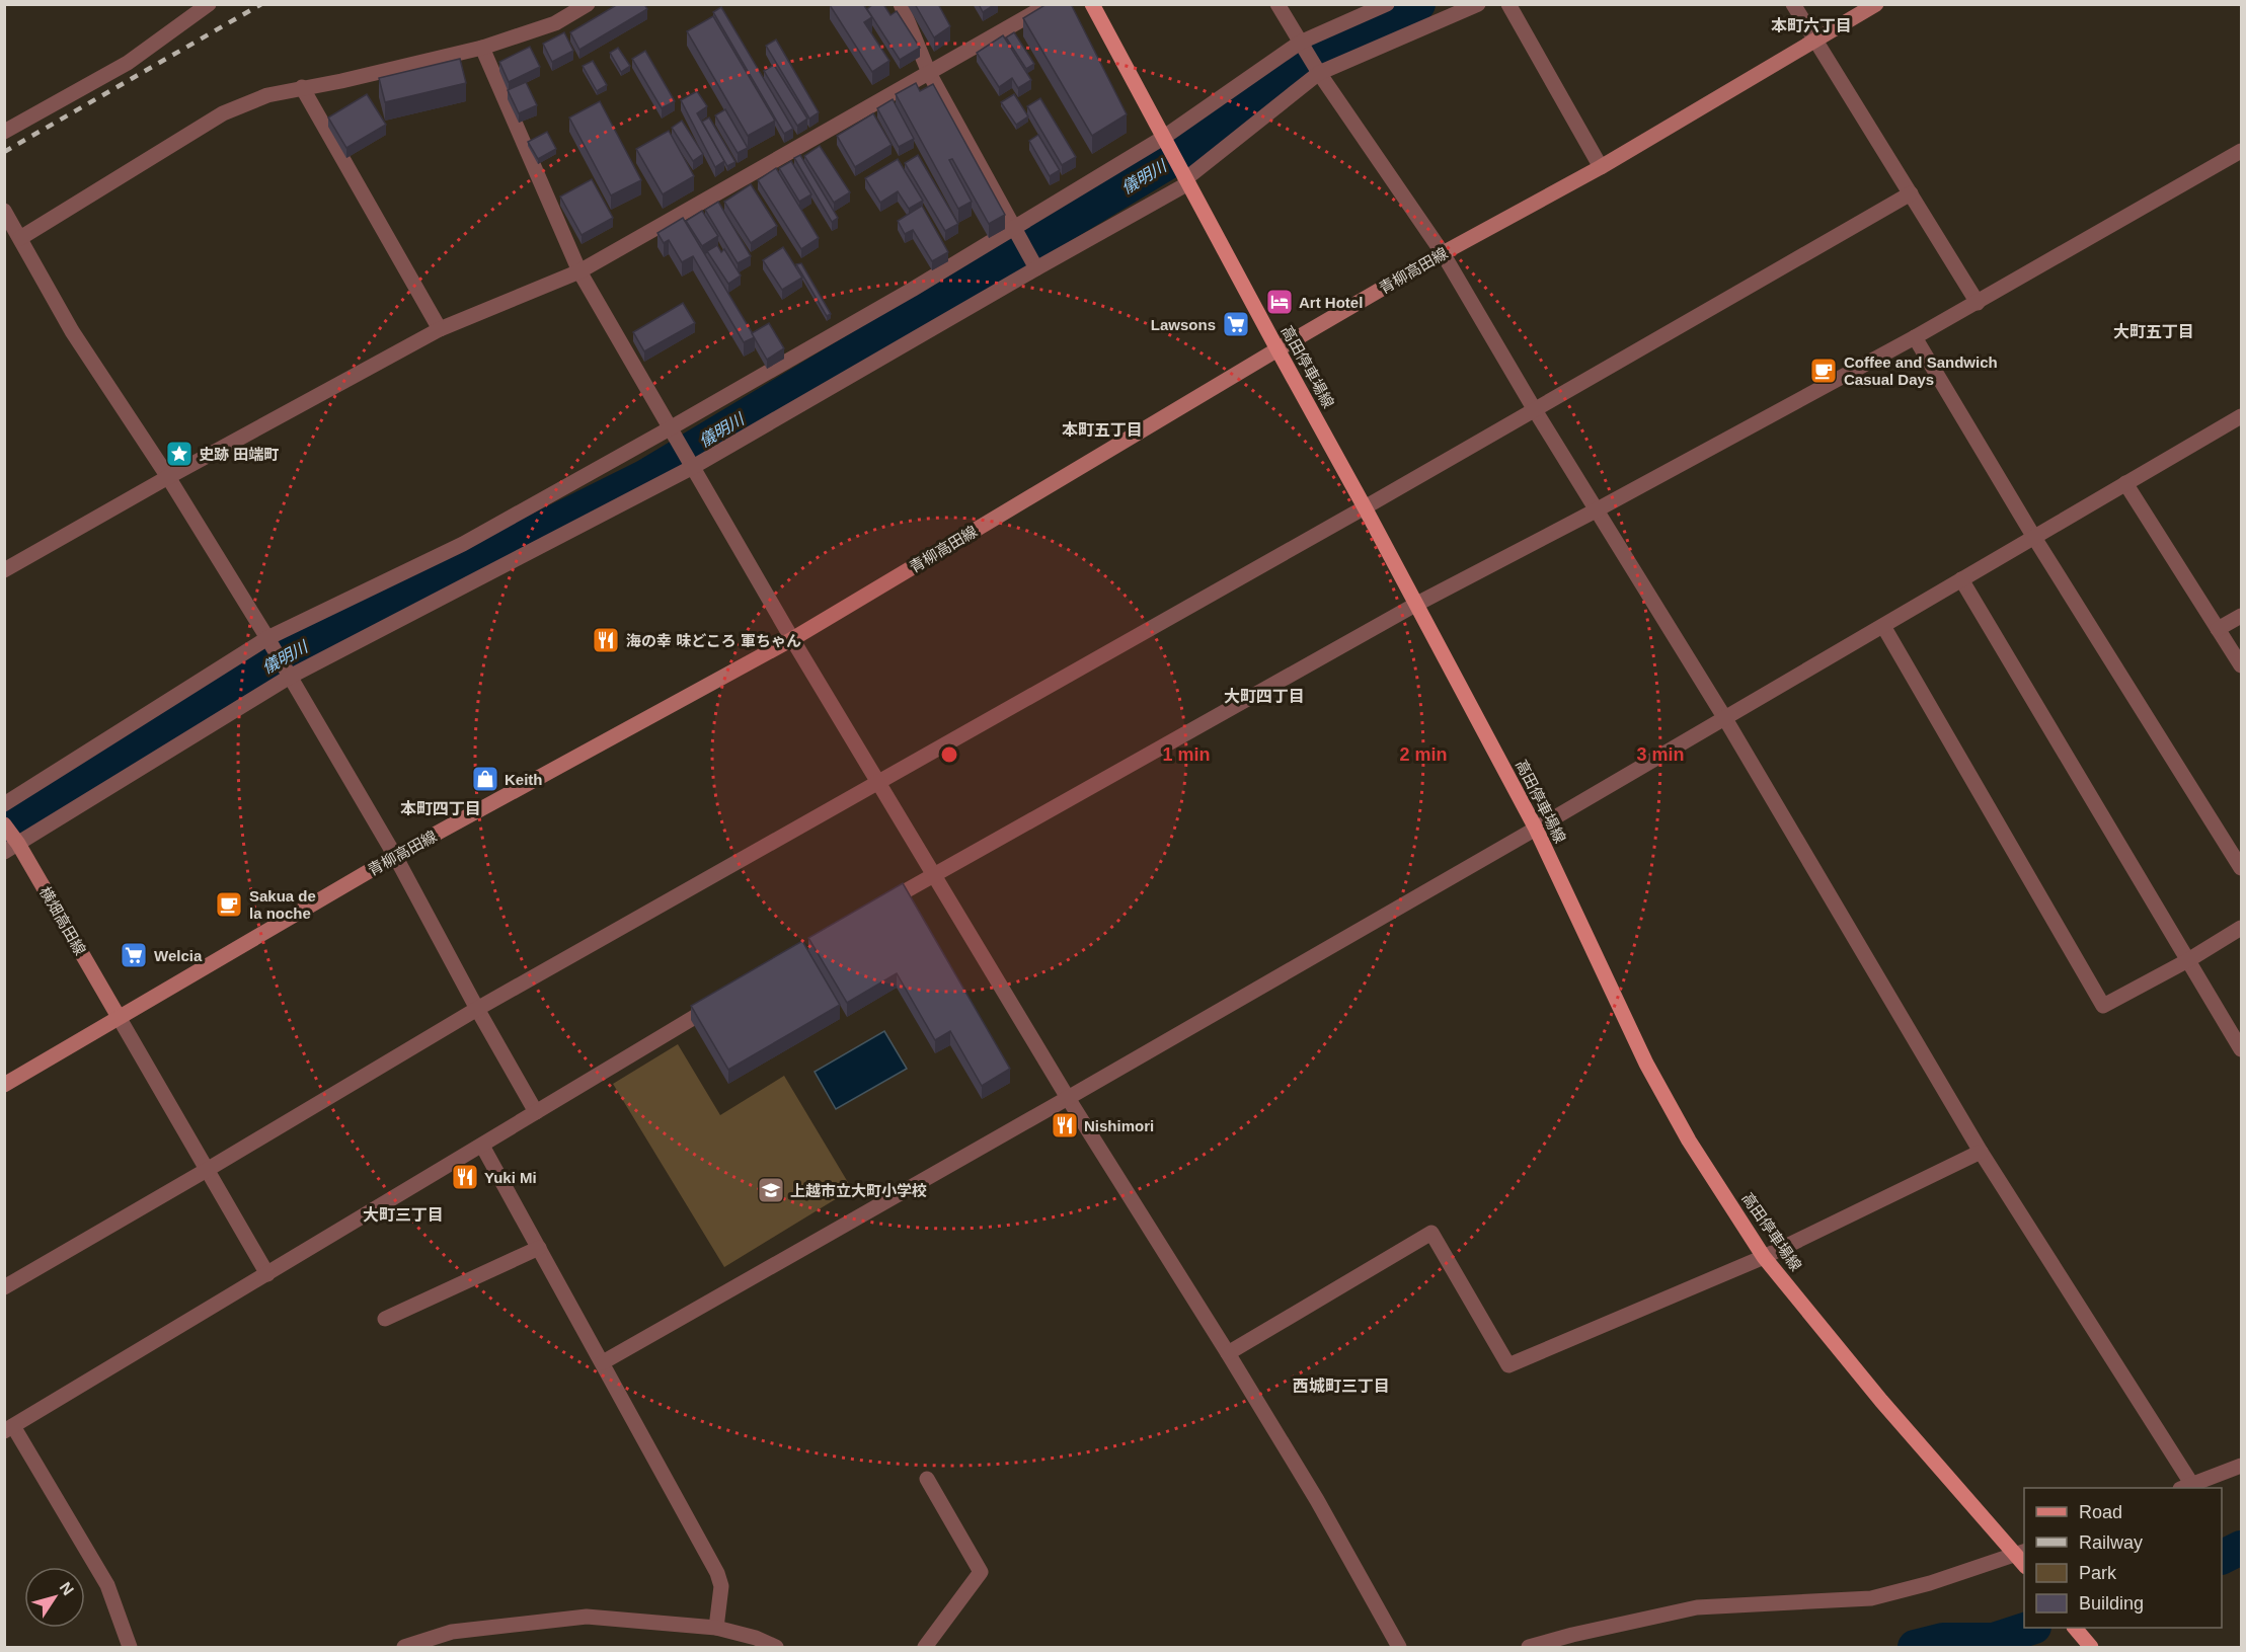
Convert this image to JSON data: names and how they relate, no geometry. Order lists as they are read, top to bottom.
{
  "streets": {
    "main road": ["青柳高田線", "高田停車場線", "横畑高田線"]
  },
  "crossings": [
    ["青柳高田線", "高田停車場線"],
    ["青柳高田線", "横畑高田線"]
  ],
  "districts": [
    "本町六丁目",
    "大町五丁目",
    "本町五丁目",
    "大町四丁目",
    "本町四丁目",
    "大町三丁目",
    "西城町三丁目"
  ],
  "water": ["儀明川"],
  "places": {
    "hotel": ["Art Hotel"],
    "supermarket": ["Lawsons", "Welcia"],
    "cafe": ["Coffee and Sandwich Casual Days", "Sakua de la noche"],
    "place": ["史跡 田端町"],
    "restaurant": ["海の幸 味どころ 軍ちゃん", "Nishimori", "Yuki Mi"],
    "shop": ["Keith"],
    "school or university": ["上越市立大町小学校"]
  },
  "legend": [
    "Road",
    "Railway",
    "Park",
    "Building"
  ],
  "north": "top right",
  "rings": ["1 min", "2 min", "3 min"]
}
